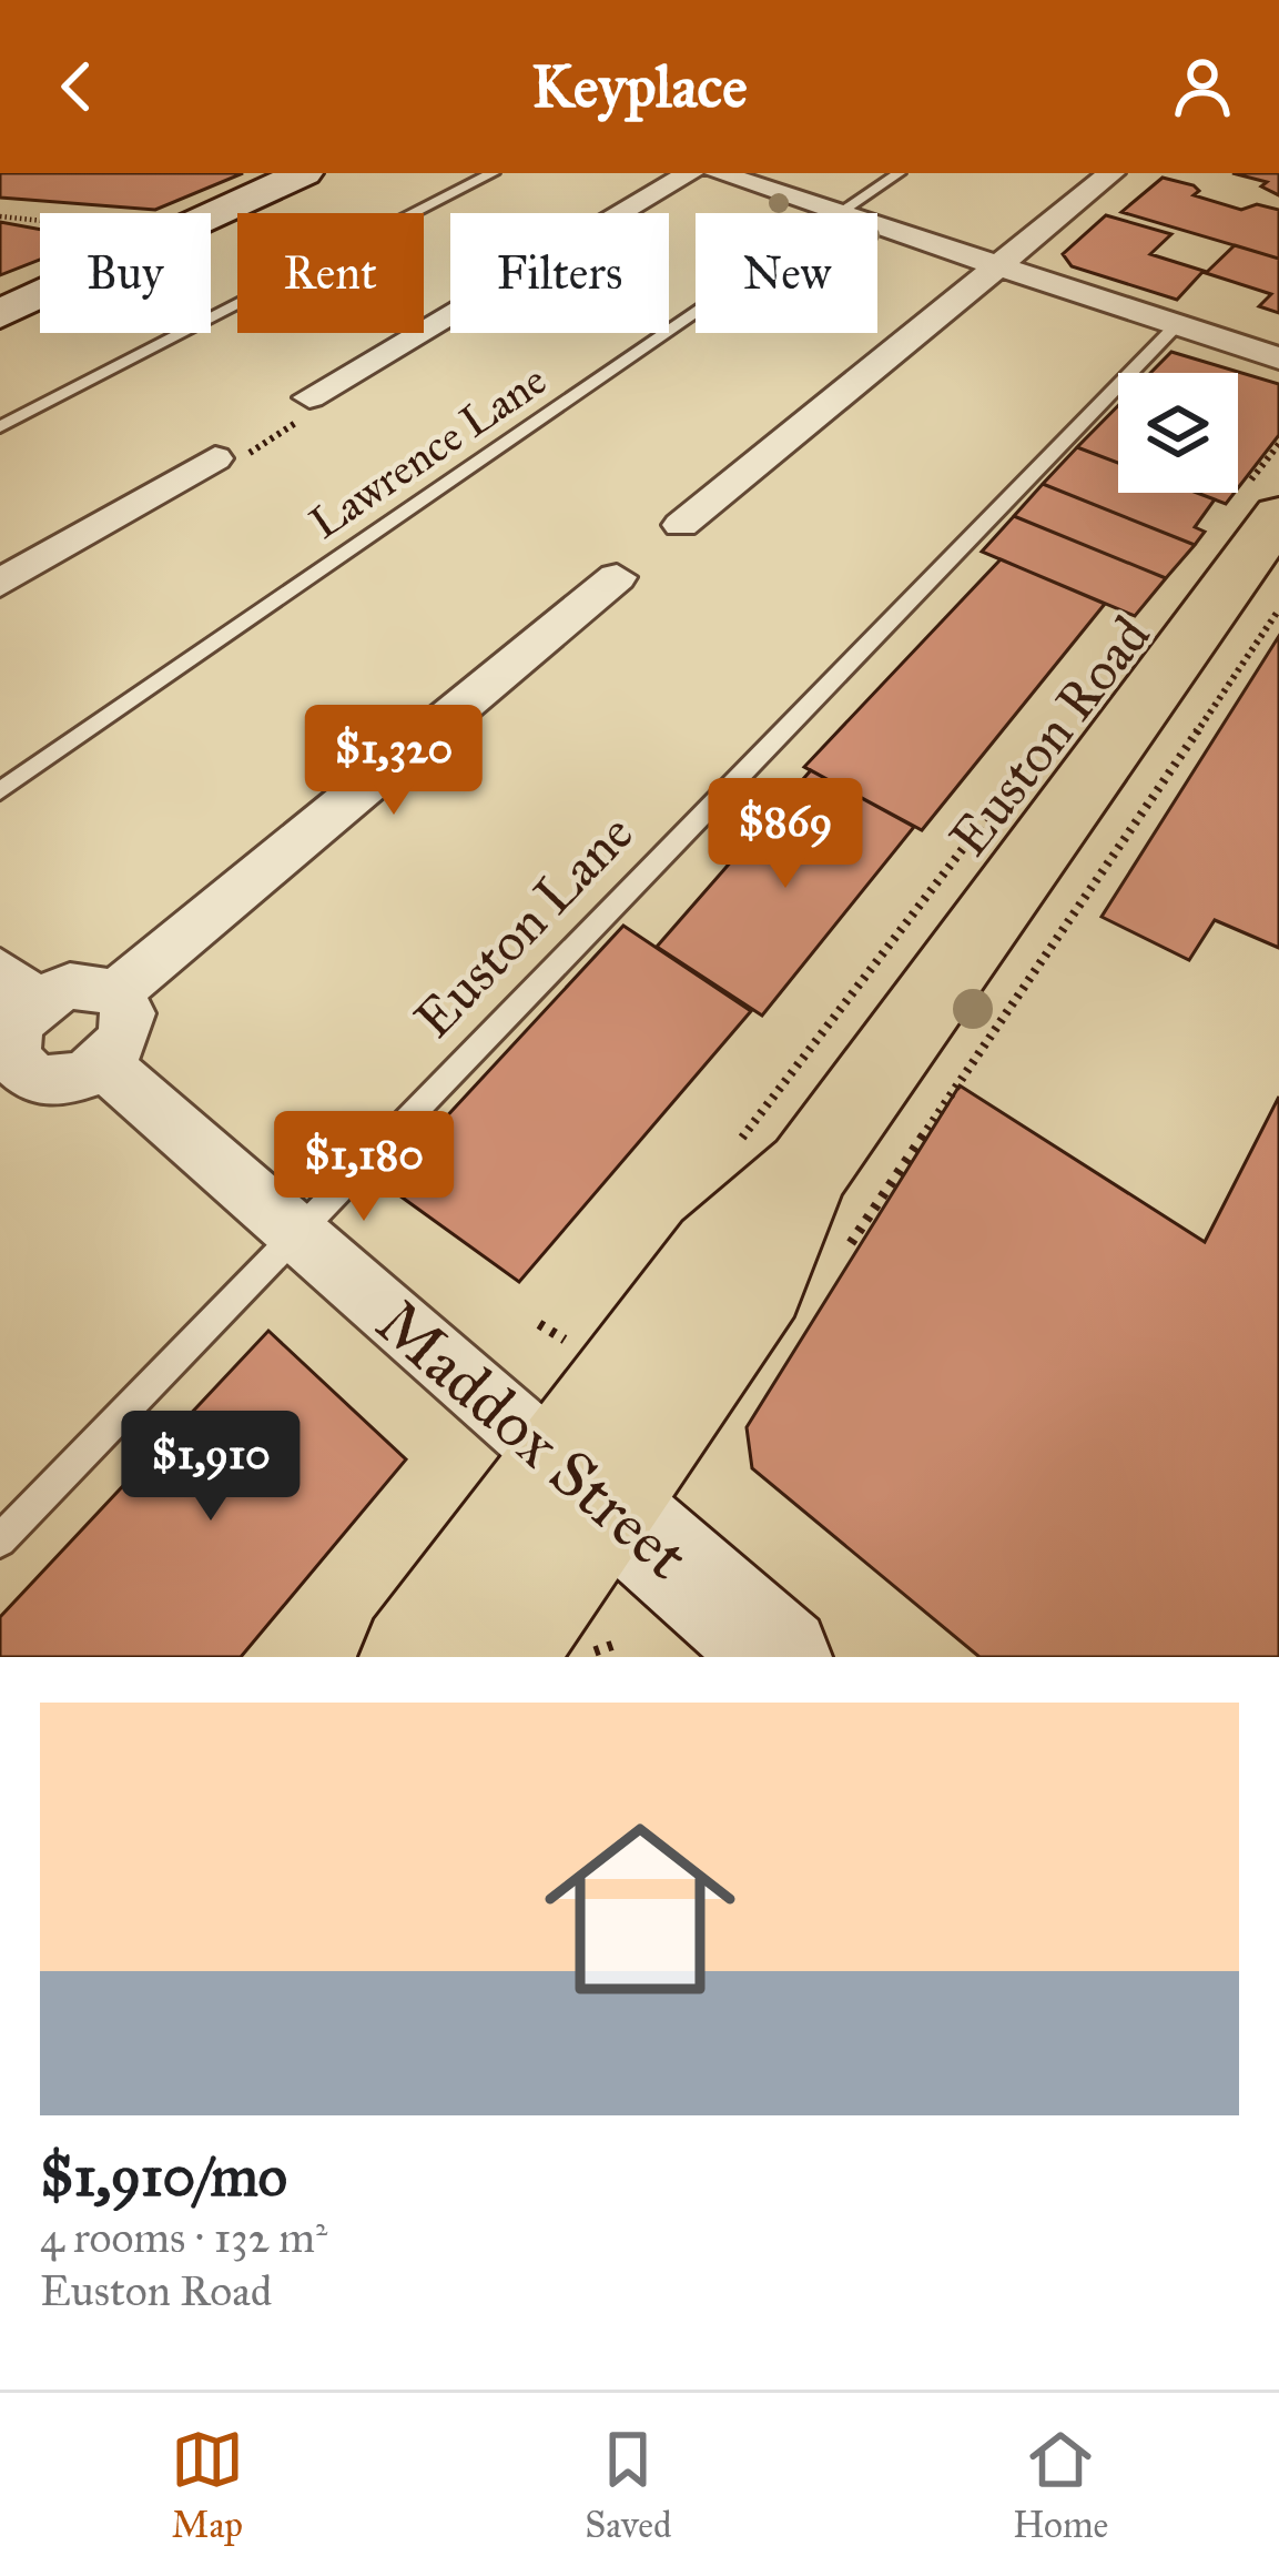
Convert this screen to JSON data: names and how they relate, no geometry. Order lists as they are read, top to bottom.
{
  "streets": {
    "main road": ["Euston Road"],
    "street": ["Maddox Street"],
    "lane": ["Lawrence Lane", "Euston Lane"]
  },
  "crossings": [
    ["Euston Road", "Maddox Street"],
    ["Euston Lane", "Maddox Street"]
  ],
  "page": {
    "header": "Keyplace",
    "chip": [
      "Buy",
      "Rent",
      "Filters",
      "New"
    ],
    "price": [
      "$1,320",
      "$869",
      "$1,180",
      "$1,910"
    ],
    "list": [
      {
        "name": "$1,910/mo",
        "note": "4 rooms · 132 m² · Euston Road"
      }
    ],
    "tabs": ["Map", "Saved", "Home"]
  }
}
